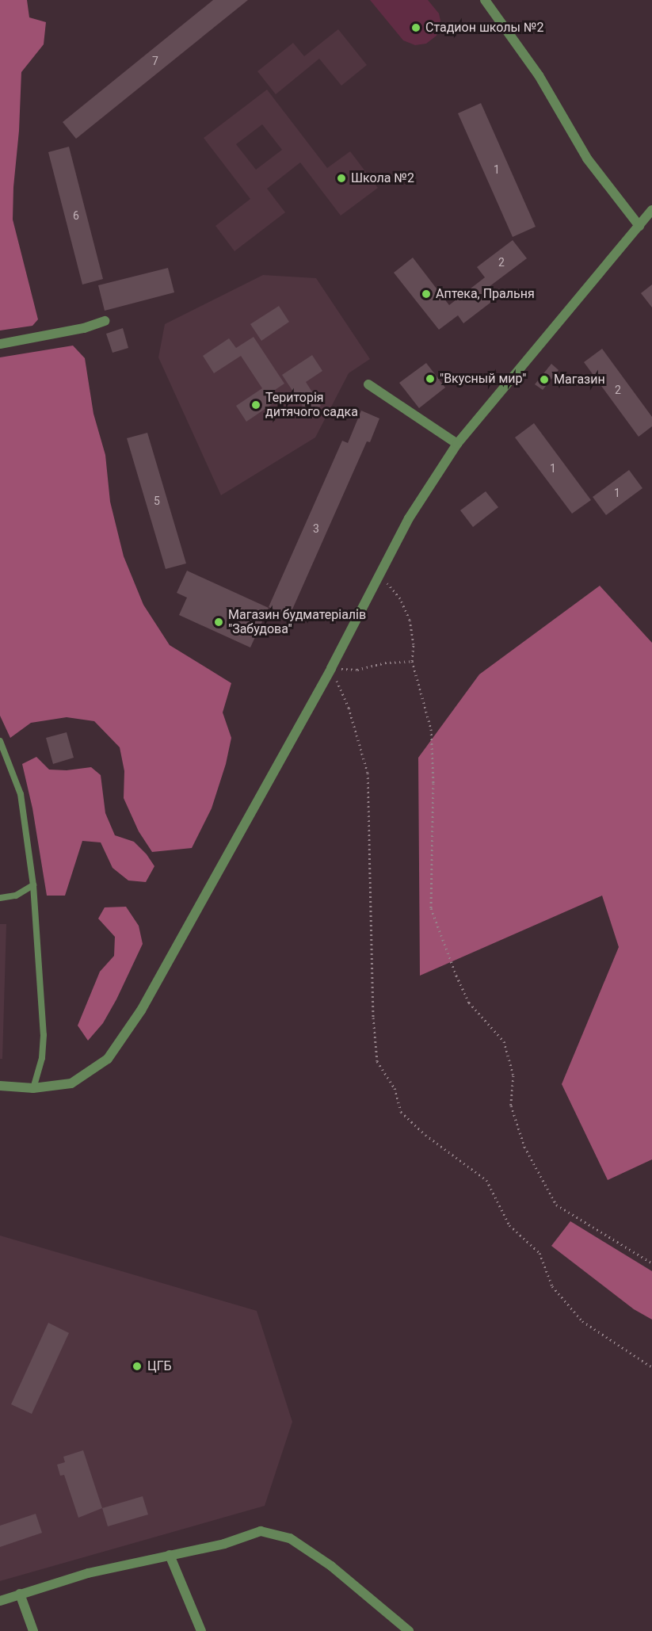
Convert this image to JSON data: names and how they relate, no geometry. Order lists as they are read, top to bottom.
{
  "places": [
    "Стадион школы №2",
    "Школа №2",
    "Аптека, Пральня",
    "\"Вкусный мир\"",
    "Магазин",
    "Територія дитячого садка",
    "Магазин будматеріалів \"Забудова\"",
    "ЦГБ"
  ],
  "house_numbers": [
    "7",
    "1",
    "6",
    "2",
    "2",
    "1",
    "1",
    "5",
    "3"
  ]
}
